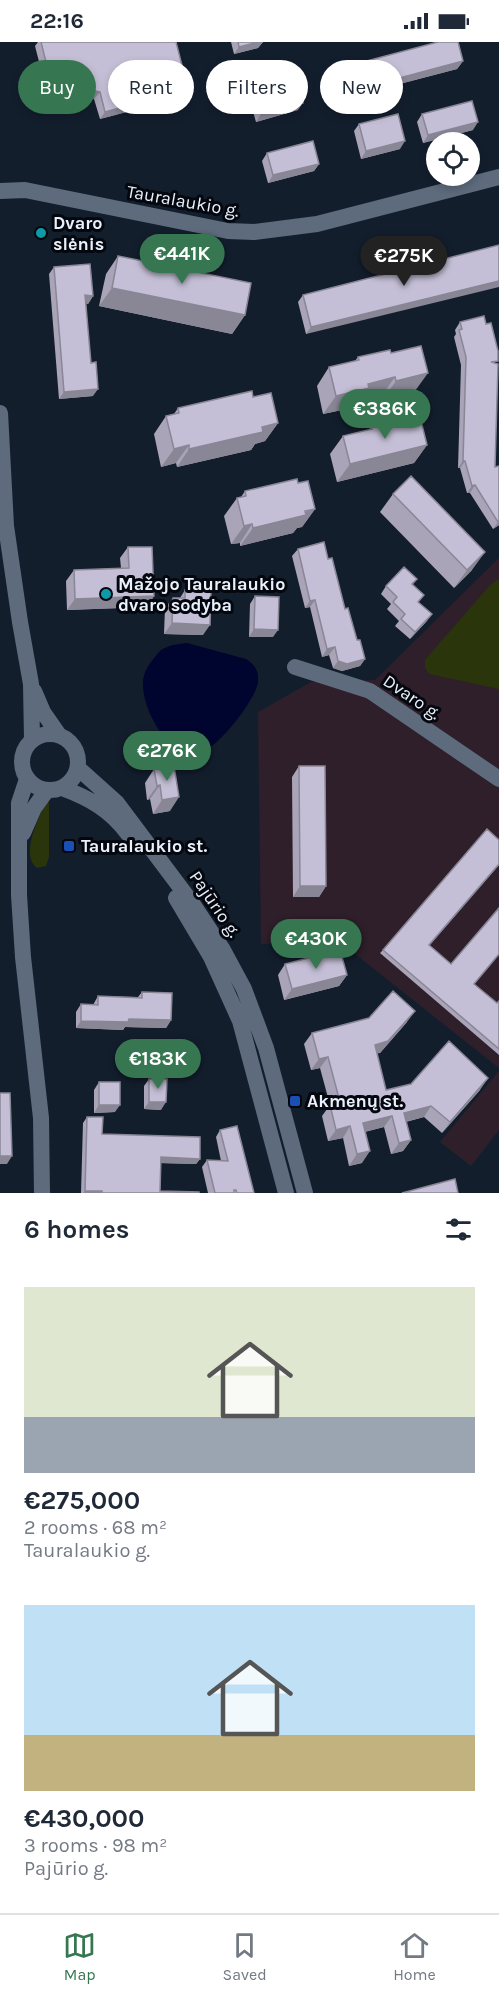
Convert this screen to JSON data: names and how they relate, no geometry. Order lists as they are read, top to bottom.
{
  "streets": {
    "main road": ["Tauralaukio g.", "Dvaro g.", "Pajūrio g."]
  },
  "places": {
    "other": ["Dvaro slėnis", "Mažojo Tauralaukio dvaro sodyba"],
    "transit": ["Tauralaukio st.", "Akmenų st."]
  },
  "page": {
    "status": "22:16",
    "chip": [
      "Buy",
      "Rent",
      "Filters",
      "New"
    ],
    "price": [
      "€441K",
      "€275K",
      "€386K",
      "€276K",
      "€430K",
      "€183K"
    ],
    "heading": "6 homes",
    "list": [
      {
        "name": "€275,000",
        "note": "2 rooms · 68 m² · Tauralaukio g."
      },
      {
        "name": "€430,000",
        "note": "3 rooms · 98 m² · Pajūrio g."
      }
    ],
    "tabs": ["Map", "Saved", "Home"]
  }
}
